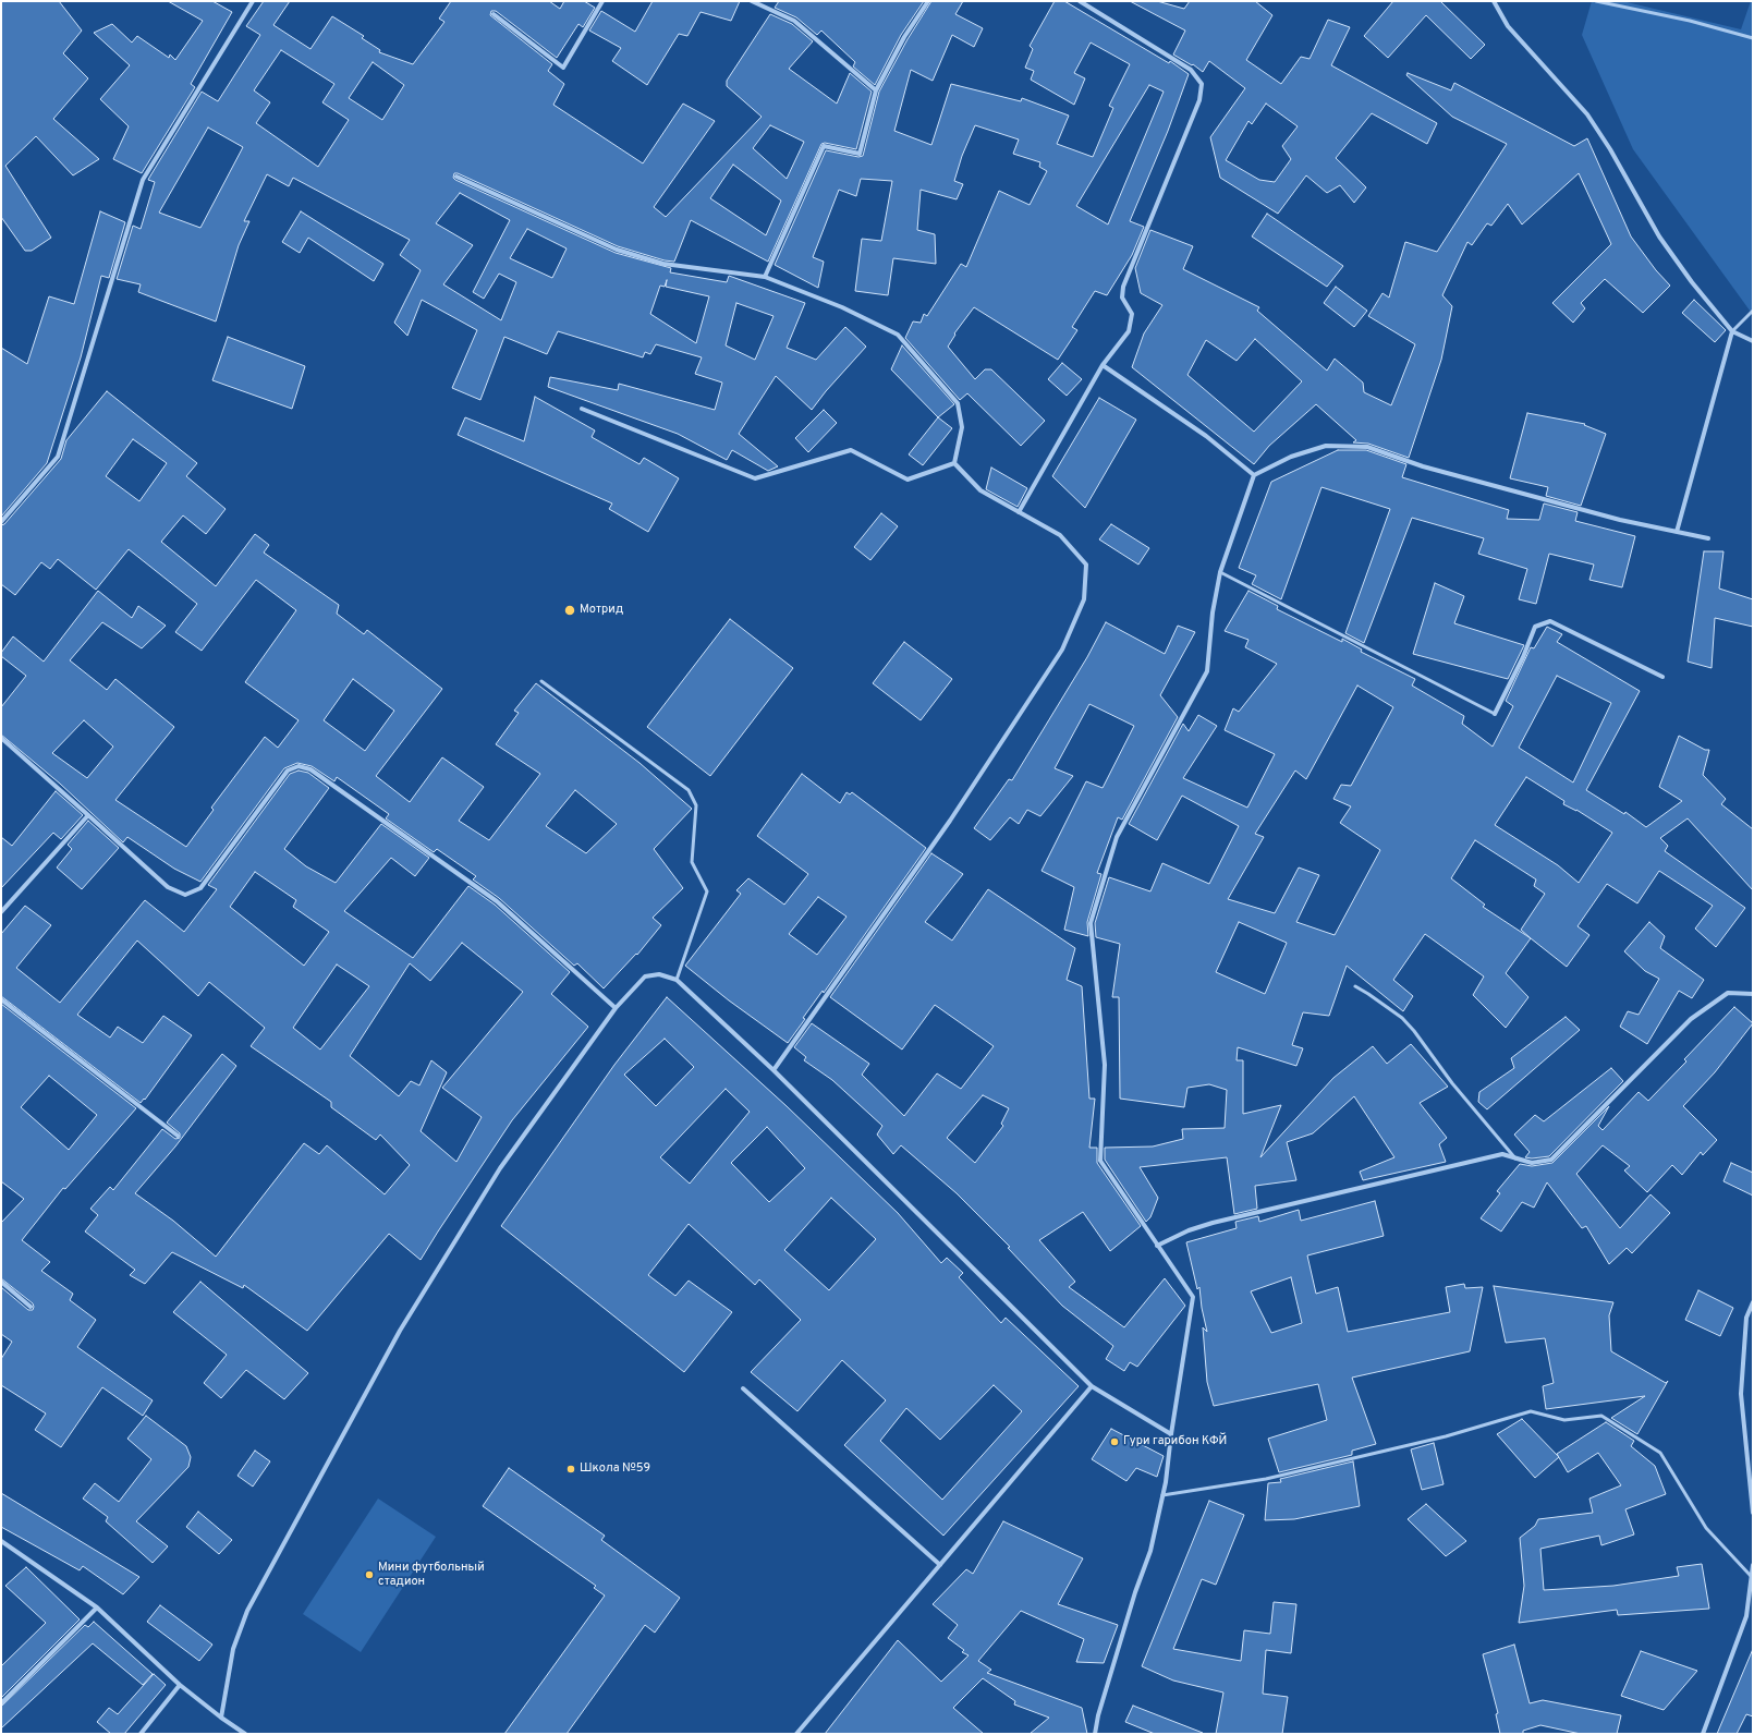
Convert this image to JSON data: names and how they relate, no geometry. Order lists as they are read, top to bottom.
{
  "places": [
    "Мотрид",
    "Гури гарибон КФЙ",
    "Школа №59",
    "Мини футбольный стадион"
  ]
}
